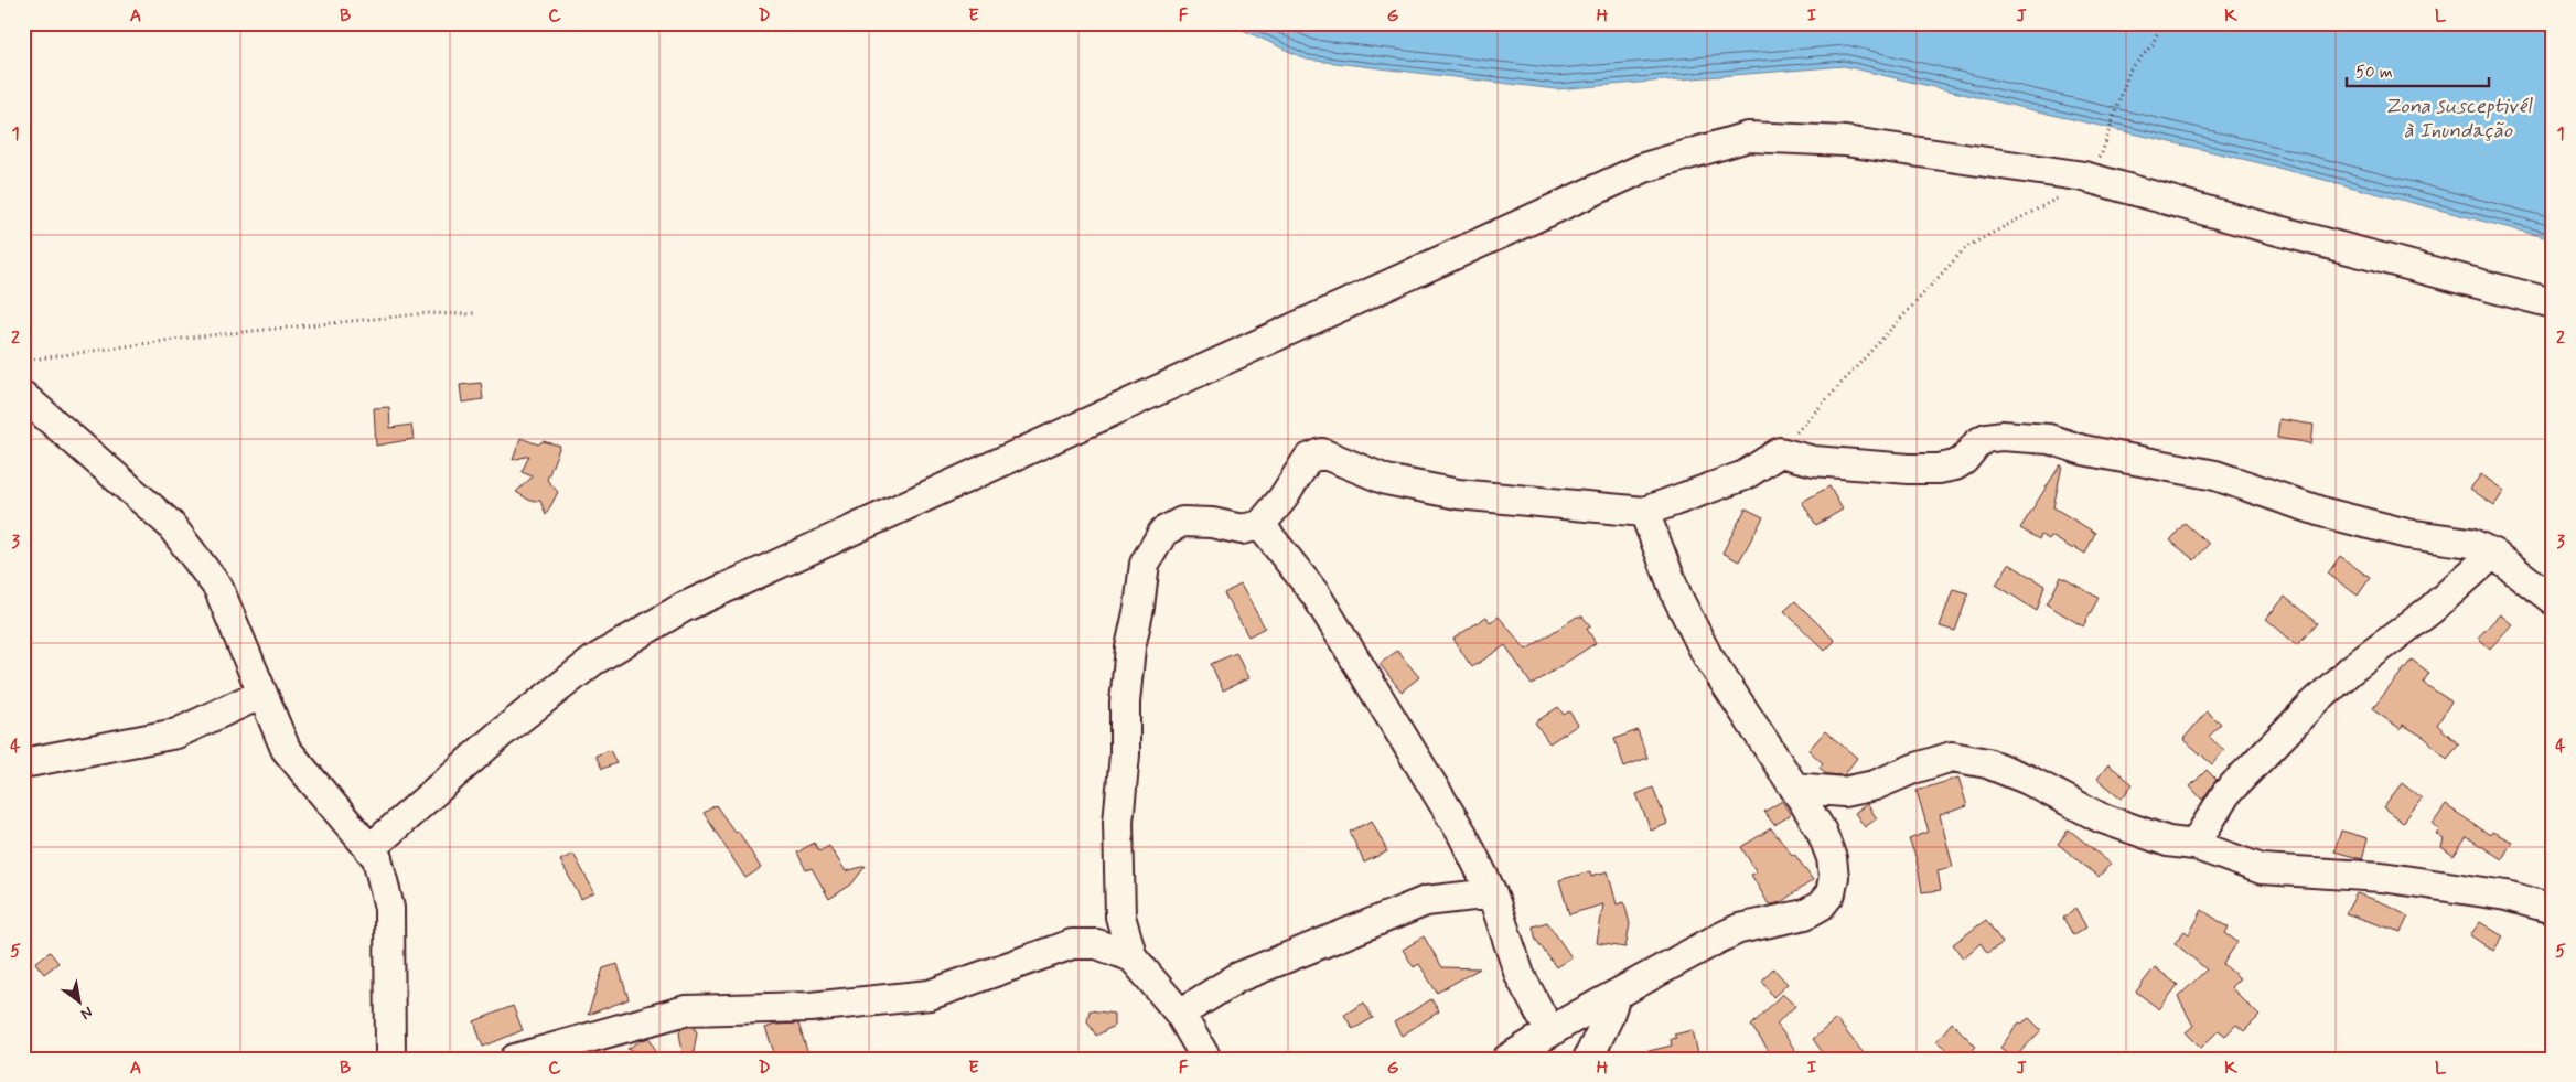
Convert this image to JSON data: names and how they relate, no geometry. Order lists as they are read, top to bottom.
{
  "water": ["Zona susceptivél à Inundação"],
  "scale_bar": "50 m",
  "north": "bottom right",
  "grid": {
    "columns": [
      "A",
      "B",
      "C",
      "D",
      "E",
      "F",
      "G",
      "H",
      "I",
      "J",
      "K",
      "L"
    ],
    "rows": [
      "1",
      "2",
      "3",
      "4",
      "5"
    ]
  }
}
